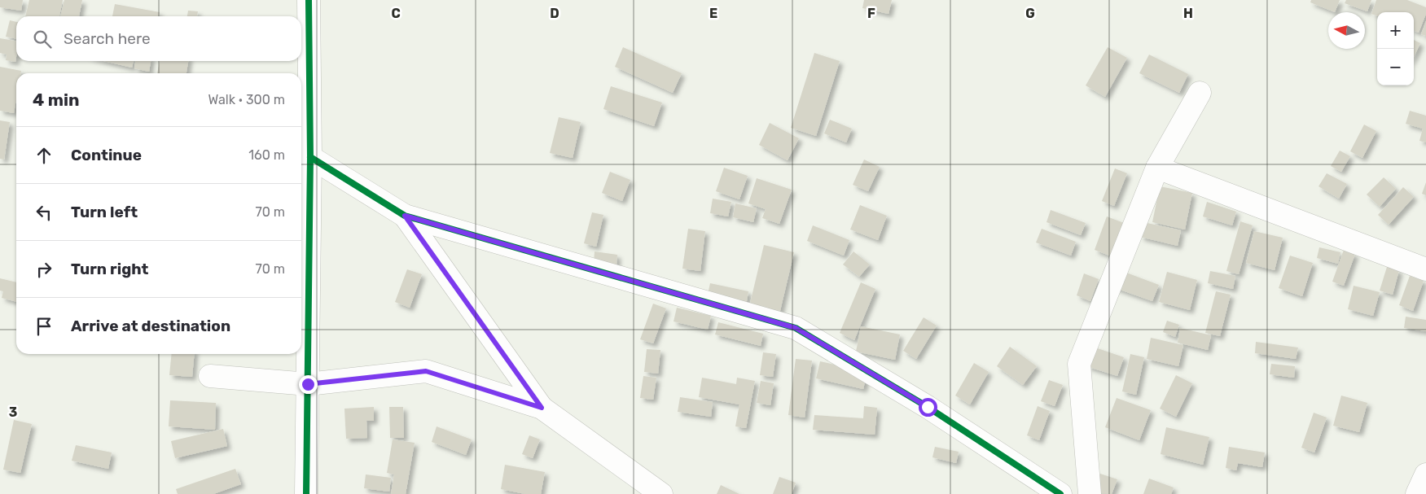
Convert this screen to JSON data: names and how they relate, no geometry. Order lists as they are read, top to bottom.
{
  "north": "left",
  "page": {
    "map_buttons": ["+", "−"],
    "search": "Search here",
    "heading": ["4 min", "Walk · 300 m"],
    "list": [
      ["Continue", "160 m"],
      ["Turn left", "70 m"],
      ["Turn right", "70 m"],
      "Arrive at destination"
    ]
  },
  "grid": {
    "columns": [
      "C",
      "D",
      "E",
      "F",
      "G",
      "H"
    ],
    "rows": ["3"]
  }
}
